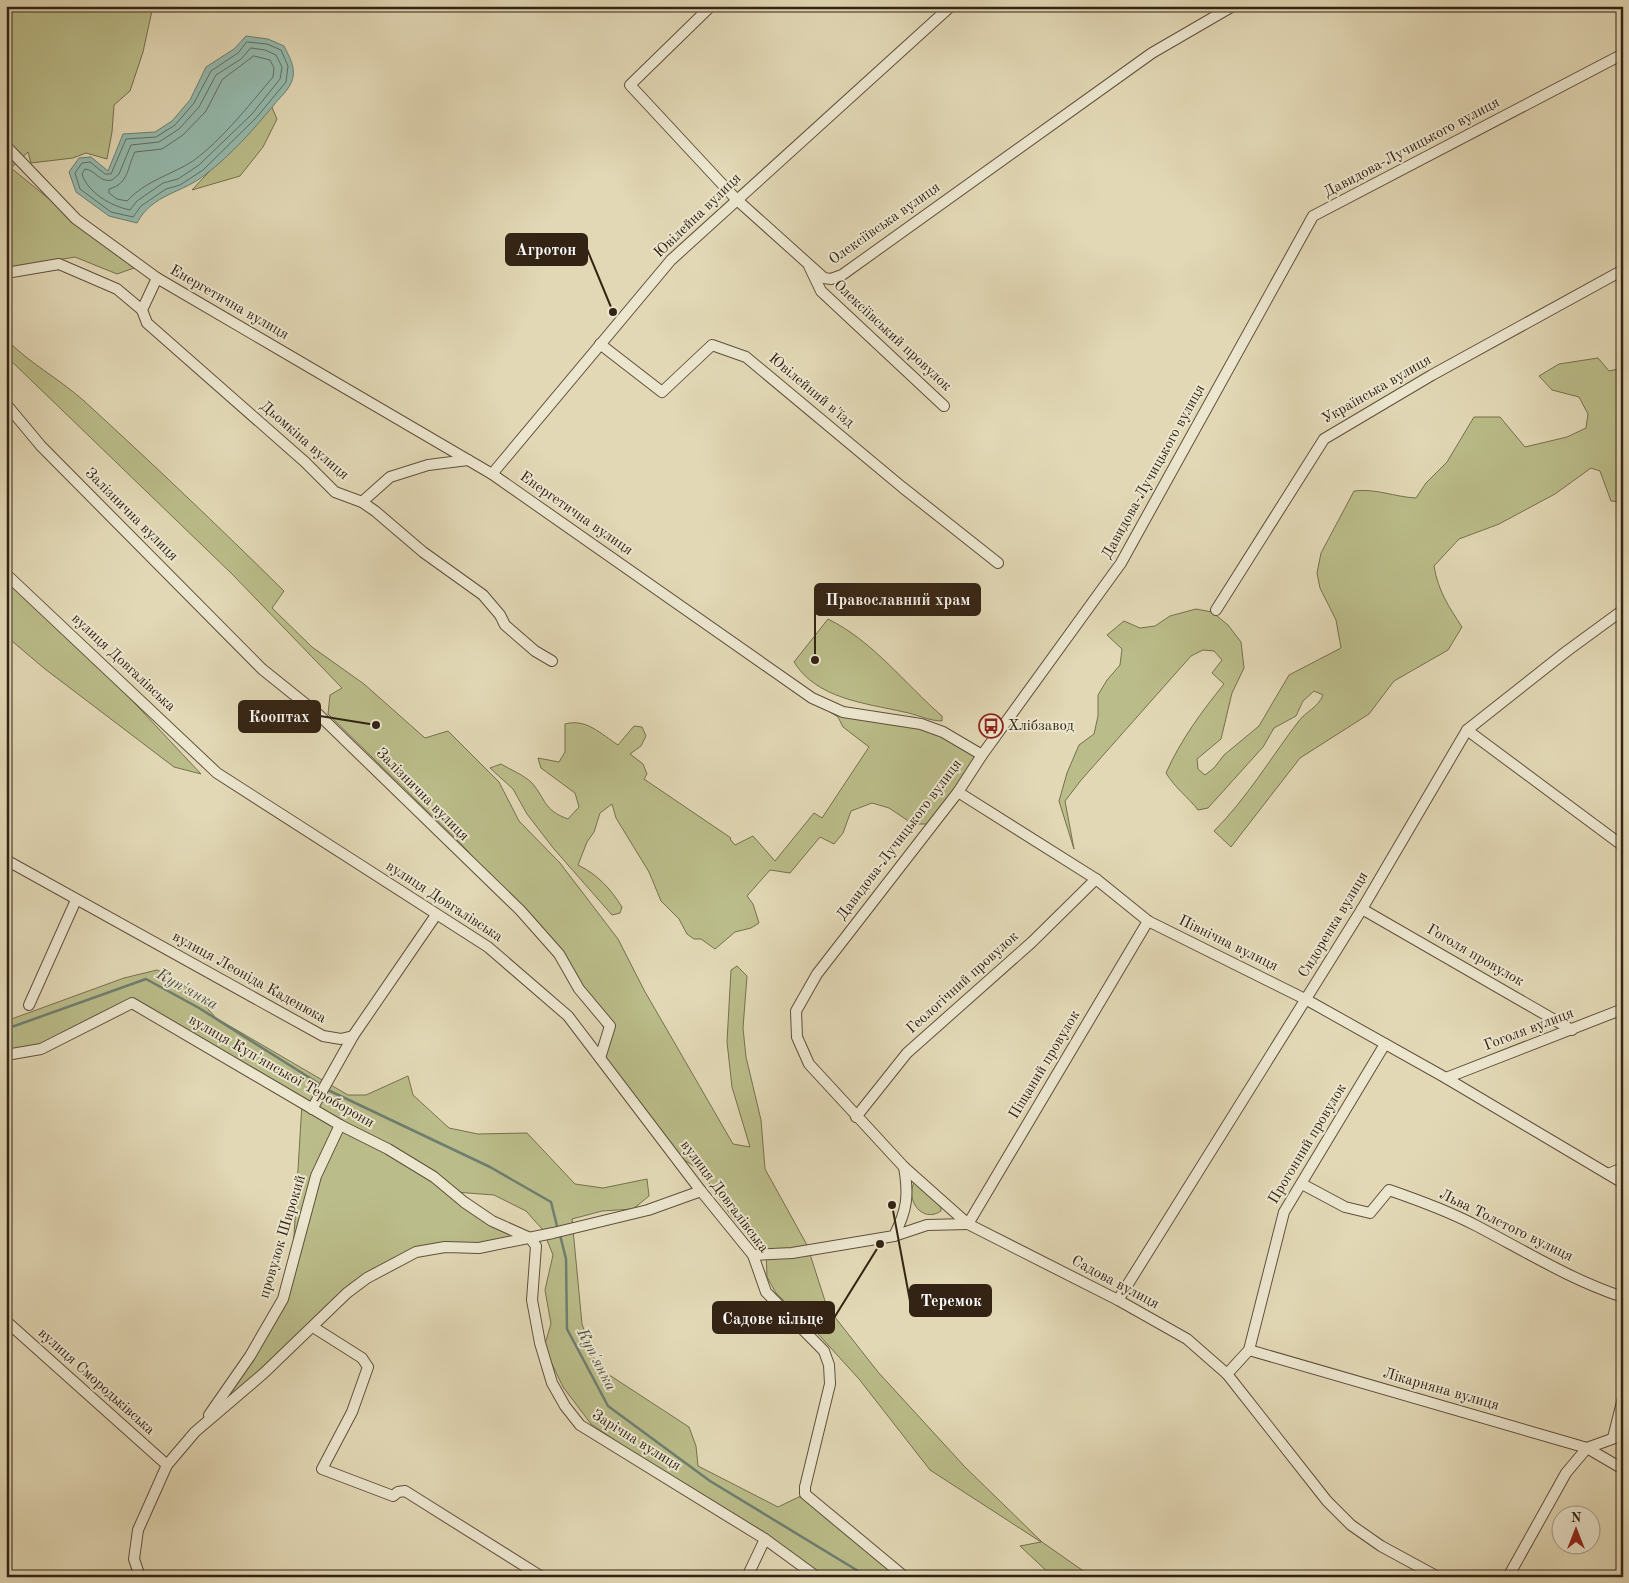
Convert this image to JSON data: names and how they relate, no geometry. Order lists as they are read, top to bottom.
{
  "streets": {
    "street": [
      "Давидова-Лучицького вулиця",
      "Ювілейна вулиця",
      "Олексіївська вулиця",
      "Енергетична вулиця",
      "Олексіївський провулок",
      "Українська вулиця",
      "Ювілейний в'їзд",
      "Дьомкіна вулиця",
      "Залізнична вулиця",
      "вулиця Довгалівська",
      "Сидоренка вулиця",
      "Північна вулиця",
      "Гоголя провулок",
      "вулиця Леоніда Каденюка",
      "Геологічний провулок",
      "Гоголя вулиця",
      "Піщаний провулок",
      "вулиця Куп'янської Тероборони",
      "Прогонний провулок",
      "Льва Толстого вулиця",
      "провулок Широкий",
      "Садова вулиця",
      "вулиця Смородьківська",
      "Лікарняна вулиця",
      "Зарічна вулиця"
    ]
  },
  "crossings": [
    ["Давидова-Лучицького вулиця", "Енергетична вулиця"],
    ["Давидова-Лучицького вулиця", "Північна вулиця"],
    ["Давидова-Лучицького вулиця", "Садова вулиця"],
    ["Ювілейна вулиця", "Олексіївська вулиця"],
    ["Ювілейна вулиця", "Енергетична вулиця"],
    ["Ювілейна вулиця", "Ювілейний в'їзд"],
    ["Олексіївська вулиця", "Олексіївський провулок"],
    ["Залізнична вулиця", "вулиця Довгалівська"],
    ["Сидоренка вулиця", "Північна вулиця"],
    ["Сидоренка вулиця", "Гоголя провулок"],
    ["Сидоренка вулиця", "Садова вулиця"],
    ["Північна вулиця", "Геологічний провулок"],
    ["Північна вулиця", "Гоголя вулиця"],
    ["Північна вулиця", "Піщаний провулок"],
    ["Північна вулиця", "Прогонний провулок"],
    ["Гоголя провулок", "Гоголя вулиця"],
    ["Геологічний провулок", "Садова вулиця"],
    ["Піщаний провулок", "Садова вулиця"],
    ["вулиця Куп'янської Тероборони", "провулок Широкий"],
    ["вулиця Куп'янської Тероборони", "Зарічна вулиця"],
    ["Прогонний провулок", "Льва Толстого вулиця"],
    ["Прогонний провулок", "Садова вулиця"],
    ["Прогонний провулок", "Лікарняна вулиця"]
  ],
  "water": ["Куп'янка"],
  "places": {
    "other": [
      "Агротон",
      "Православний храм",
      "Кооптах",
      "Теремок",
      "Садове кільце"
    ],
    "bus stop": ["Хлібзавод"]
  },
  "north": "top"
}
